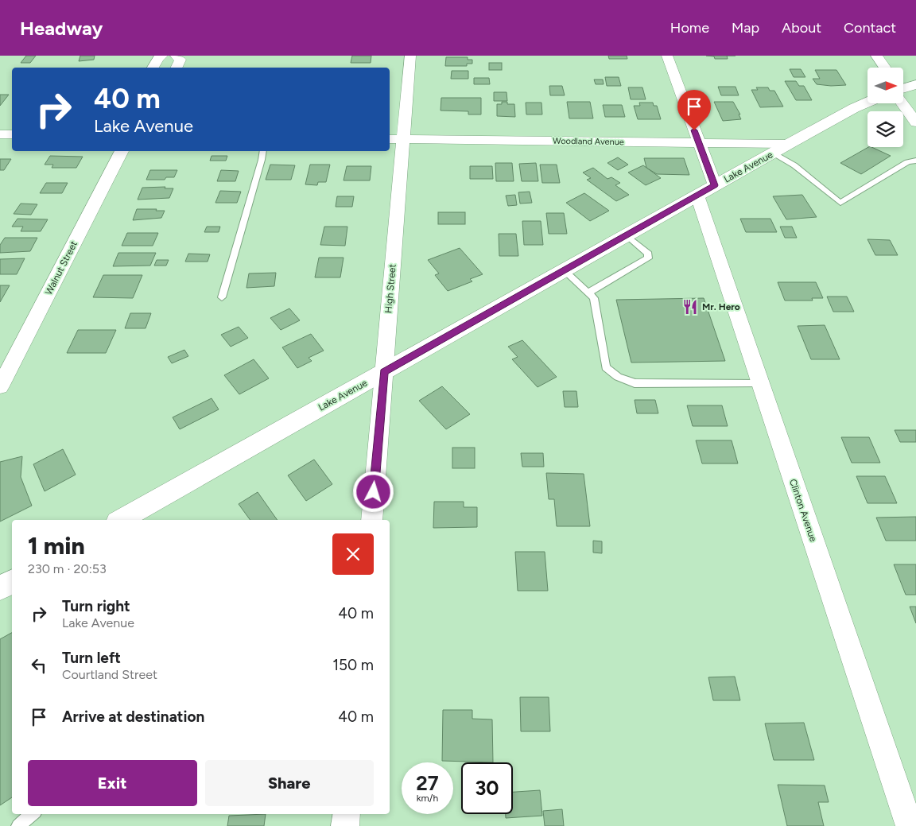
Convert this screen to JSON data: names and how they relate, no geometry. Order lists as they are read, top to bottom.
{
  "streets": {
    "street": [
      "Woodland Avenue",
      "Lake Avenue",
      "Walnut Street",
      "High Street",
      "Clinton Avenue"
    ]
  },
  "crossings": [
    ["Woodland Avenue", "Lake Avenue"],
    ["Woodland Avenue", "High Street"],
    ["Woodland Avenue", "Clinton Avenue"],
    ["Lake Avenue", "High Street"],
    ["Lake Avenue", "Clinton Avenue"]
  ],
  "places": {
    "restaurant": ["Mr. Hero"]
  },
  "north": "right",
  "page": {
    "header": "Headway",
    "nav": [
      "Home",
      "Map",
      "About",
      "Contact"
    ],
    "turn": ["40 m", "Lake Avenue"],
    "heading": ["1 min", "230 m · 20:53"],
    "list": [
      {
        "name": "Turn right",
        "note": "Lake Avenue",
        "value": "40 m"
      },
      {
        "name": "Turn left",
        "note": "Courtland Street",
        "value": "150 m"
      },
      {
        "name": "Arrive at destination",
        "value": "40 m"
      }
    ],
    "buttons": ["Exit", "Share"],
    "speed": "27 km/h",
    "limit": "30"
  }
}
